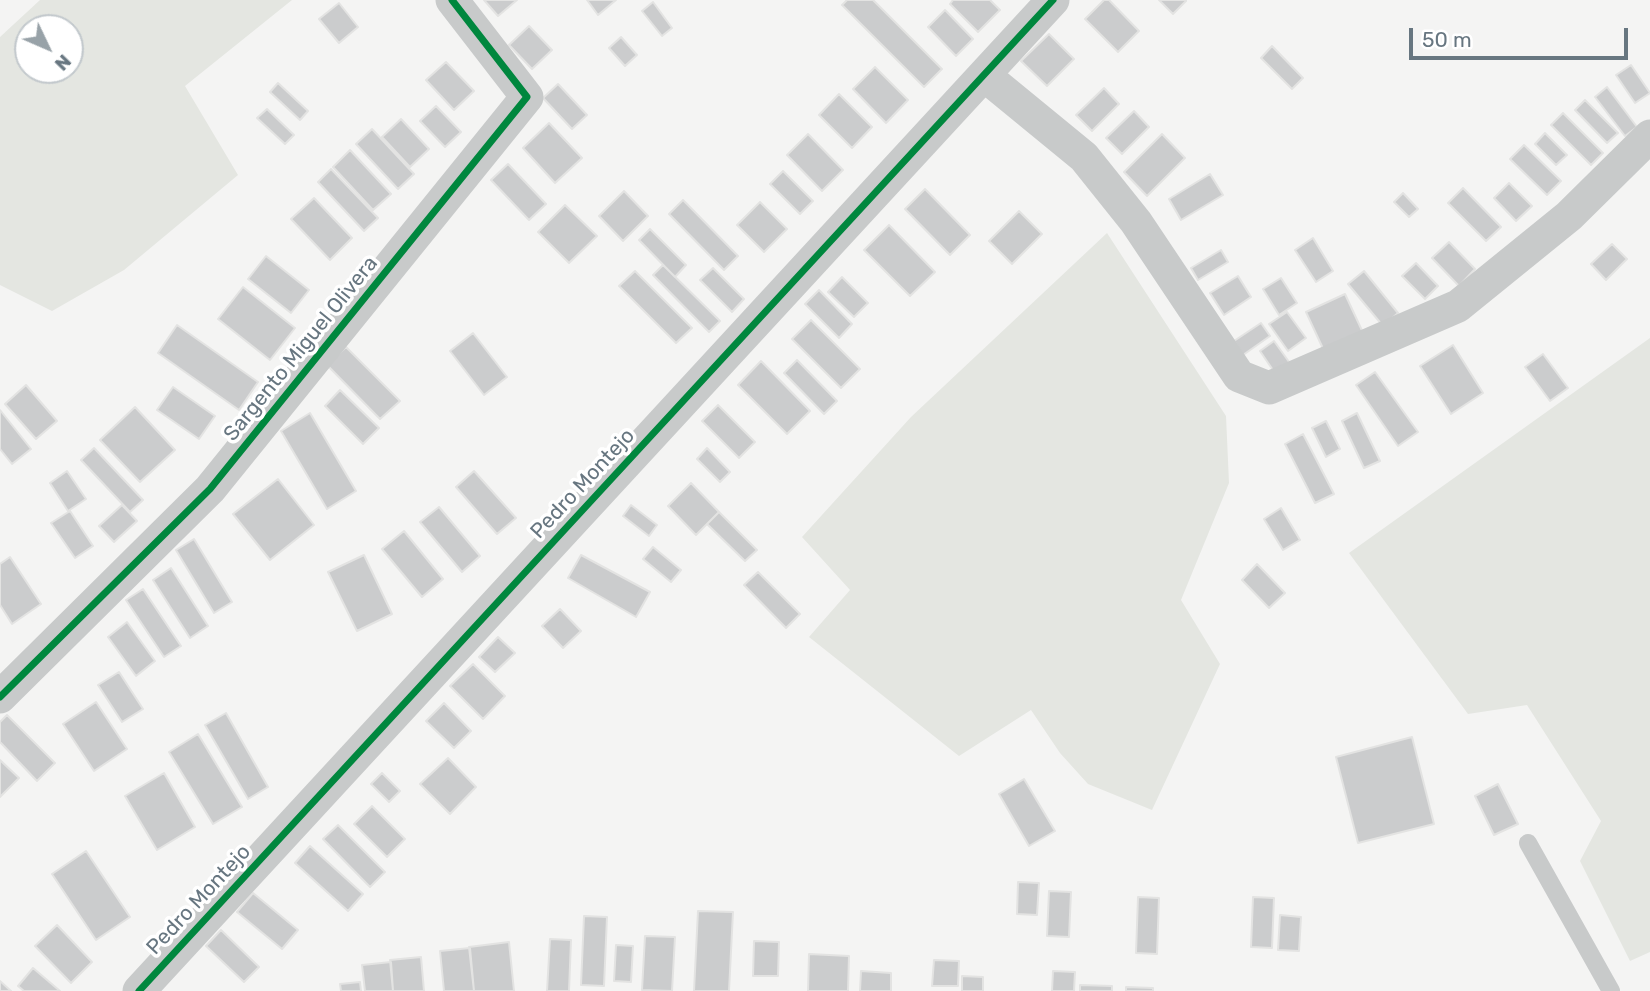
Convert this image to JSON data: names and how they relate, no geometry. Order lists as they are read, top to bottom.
{
  "streets": {
    "street": ["Sargento Miguel Olivera", "Pedro Montejo"]
  },
  "scale_bar": "50 m",
  "north": "bottom right"
}
